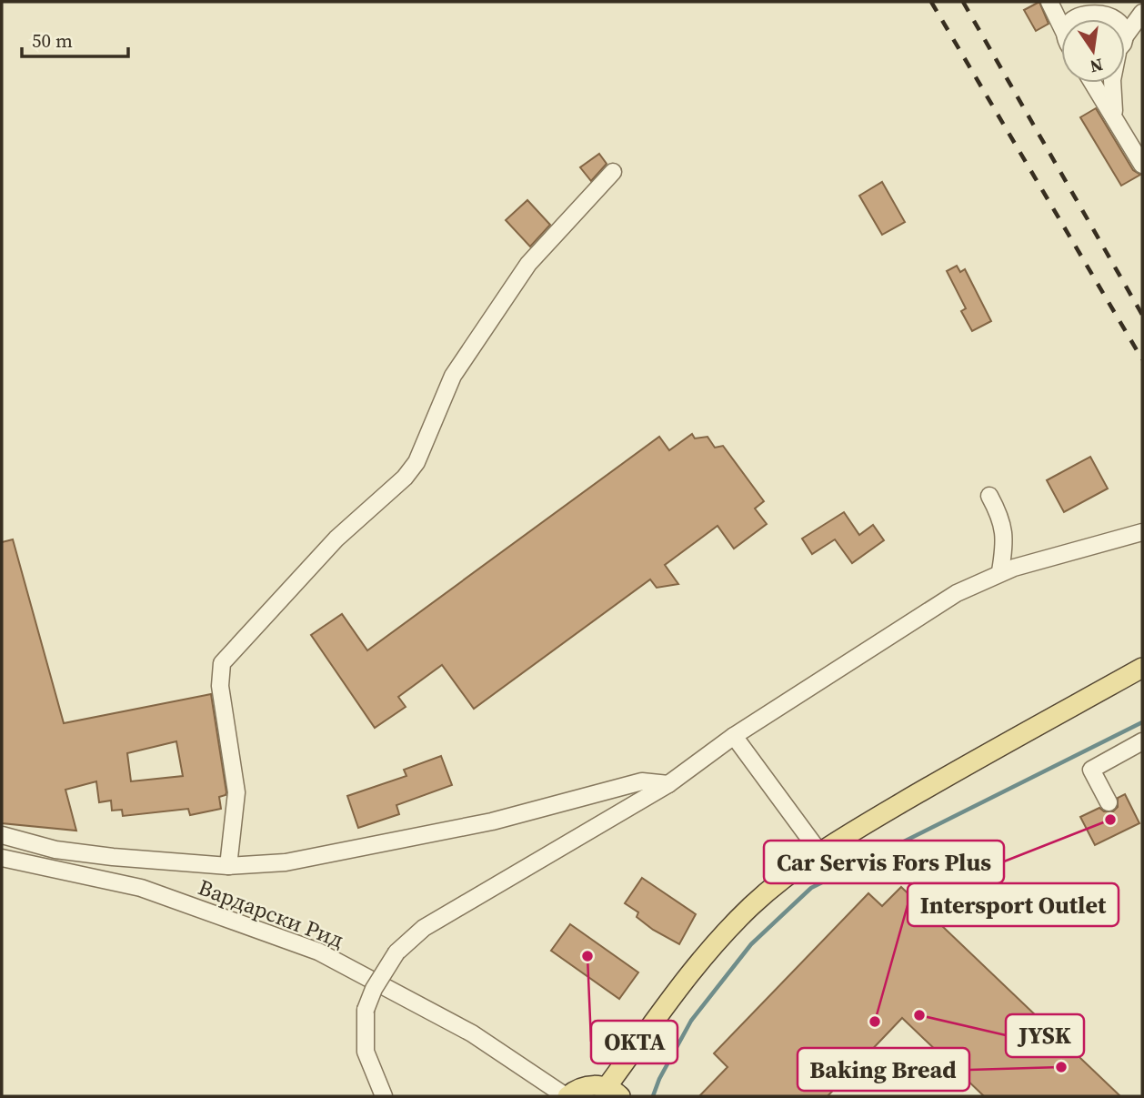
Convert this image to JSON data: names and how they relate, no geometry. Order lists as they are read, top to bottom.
{
  "streets": {
    "street": ["Вардарски Рид"]
  },
  "places": [
    "Car Servis Fors Plus",
    "OKTA",
    "JYSK",
    "Intersport Outlet",
    "Baking Bread"
  ],
  "scale_bar": "50 m",
  "north": "bottom"
}
